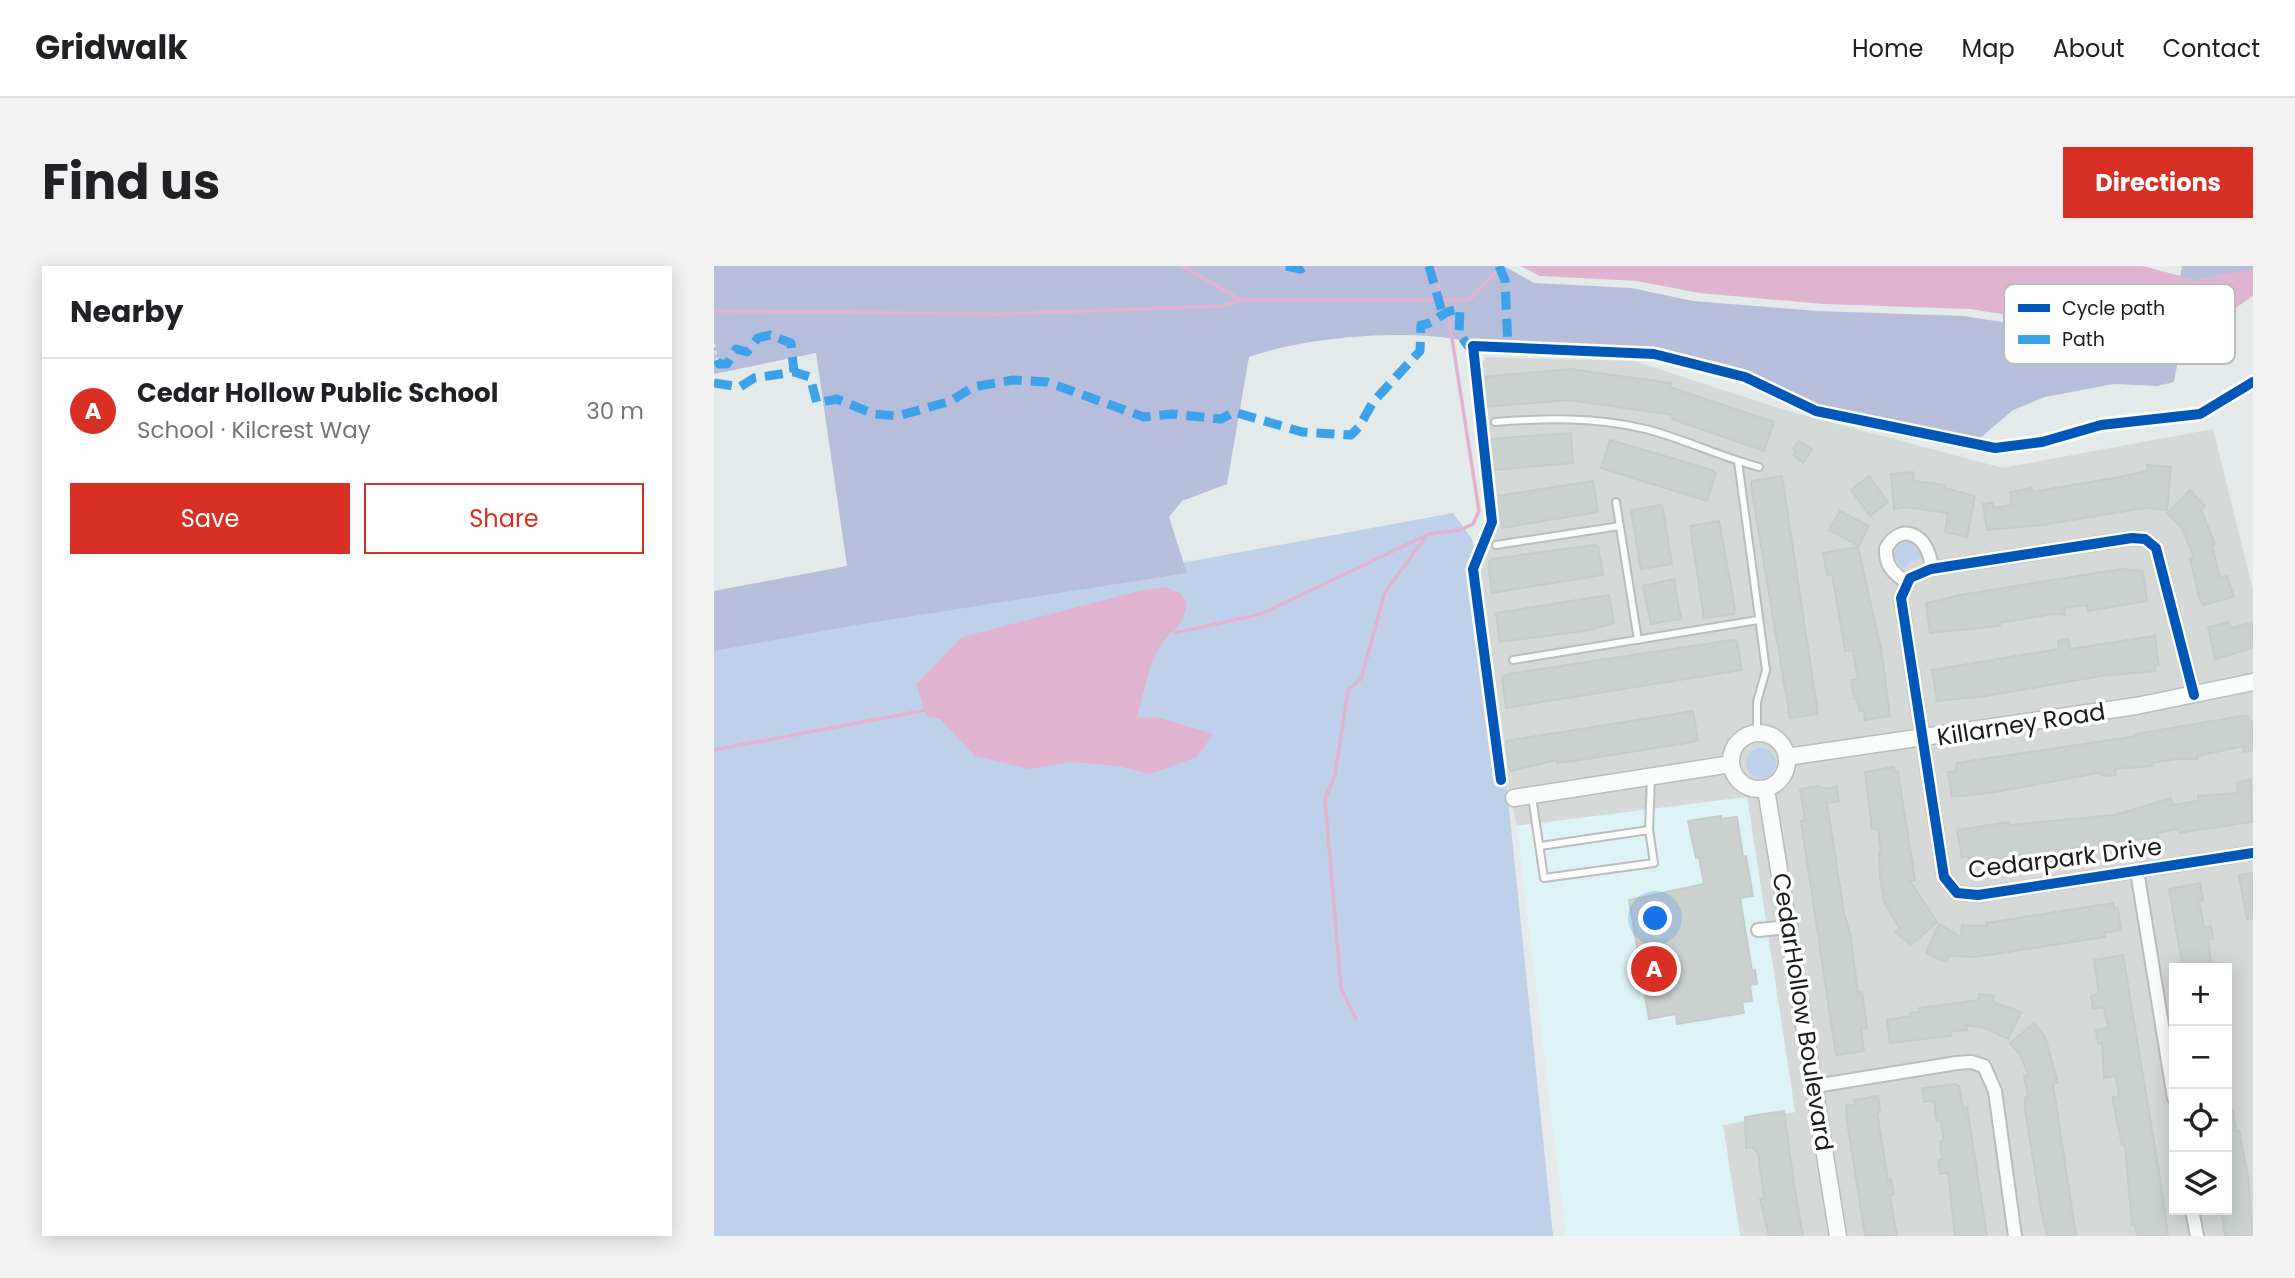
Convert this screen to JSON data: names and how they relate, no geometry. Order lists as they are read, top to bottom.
{
  "streets": {
    "street": ["Killarney Road", "Cedarpark Drive", "CedarHollow Boulevard"]
  },
  "crossings": [
    ["Killarney Road", "Cedarpark Drive"],
    ["Killarney Road", "CedarHollow Boulevard"]
  ],
  "legend": ["Cycle path", "Path"],
  "page": {
    "header": "Gridwalk",
    "nav": [
      "Home",
      "Map",
      "About",
      "Contact"
    ],
    "title": "Find us",
    "buttons": [
      "Directions",
      ["Save", "Share"]
    ],
    "heading": "Nearby",
    "list": [
      {
        "mark": "A",
        "name": "Cedar Hollow Public School",
        "note": "School · Kilcrest Way",
        "value": "30 m"
      }
    ],
    "pins": "A",
    "map_buttons": ["+", "−"]
  }
}
